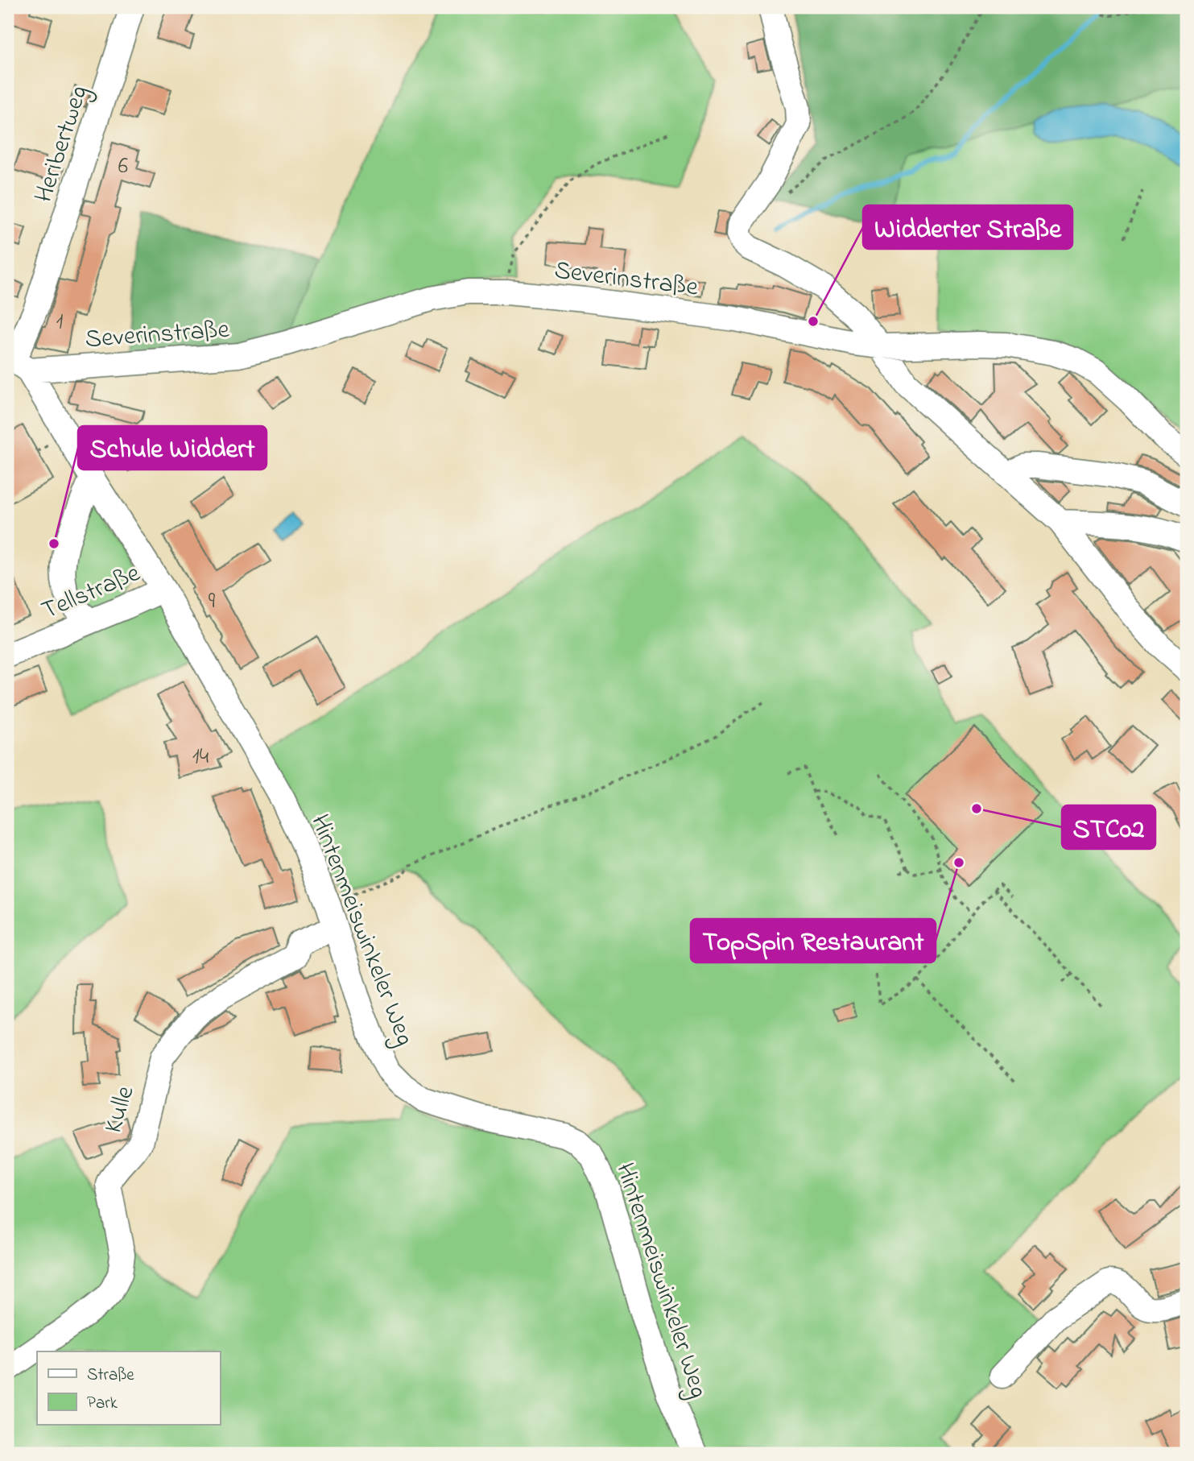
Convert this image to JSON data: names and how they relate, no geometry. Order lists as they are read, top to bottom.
{
  "streets": {
    "street": [
      "Heribertweg",
      "Severinstraße",
      "Tellstraße",
      "Hintenmeiswinkeler Weg",
      "Kulle"
    ]
  },
  "crossings": [
    ["Heribertweg", "Severinstraße"],
    ["Heribertweg", "Hintenmeiswinkeler Weg"],
    ["Severinstraße", "Hintenmeiswinkeler Weg"],
    ["Tellstraße", "Hintenmeiswinkeler Weg"],
    ["Hintenmeiswinkeler Weg", "Kulle"]
  ],
  "places": [
    "Widderter Straße",
    "Schule Widdert",
    "STC02",
    "TopSpin Restaurant"
  ],
  "house_numbers": [
    "6",
    "1",
    "9",
    "14"
  ],
  "legend": ["Straße", "Park"]
}
